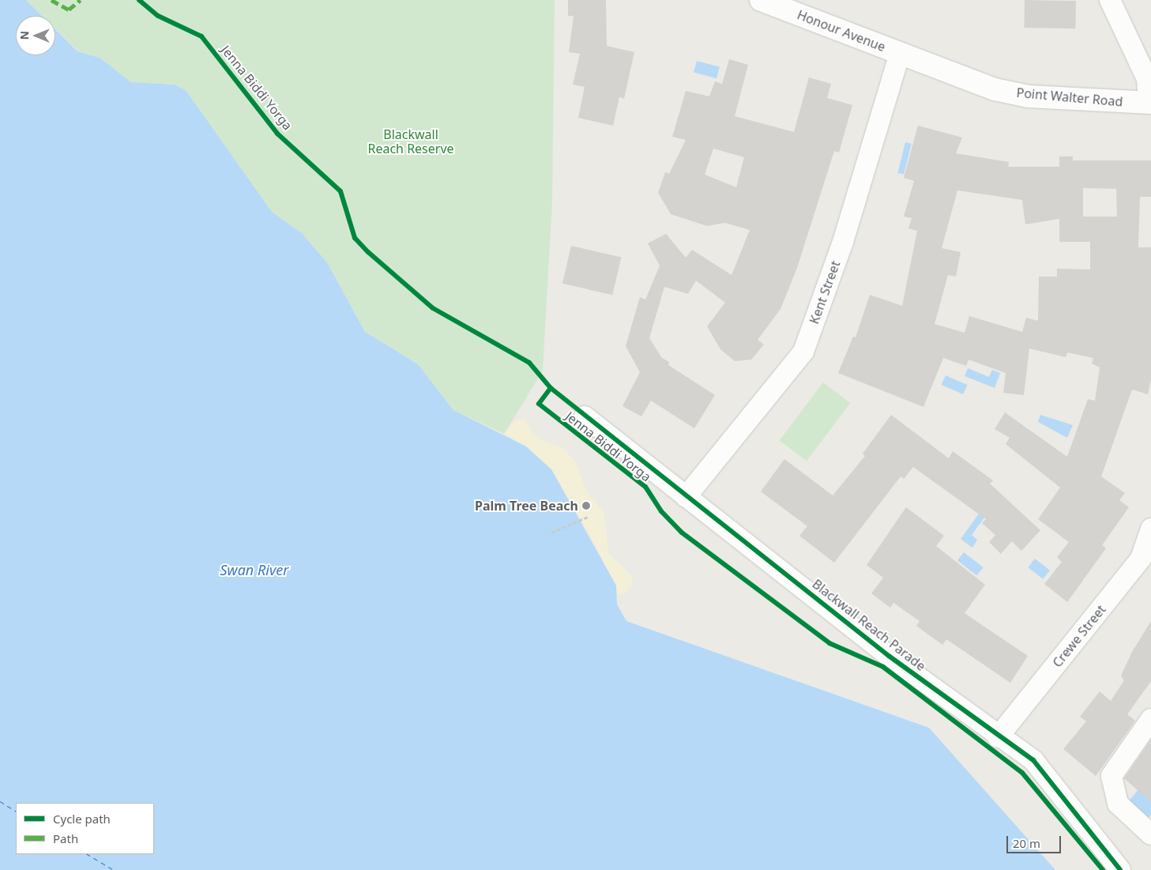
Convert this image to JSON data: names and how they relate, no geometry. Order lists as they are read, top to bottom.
{
  "streets": {
    "street": [
      "Honour Avenue",
      "Point Walter Road",
      "Kent Street",
      "Blackwall Reach Parade",
      "Crewe Street"
    ],
    "cycle path": ["Jenna Biddi Yorga"]
  },
  "crossings": [
    ["Honour Avenue", "Point Walter Road"],
    ["Honour Avenue", "Kent Street"],
    ["Point Walter Road", "Kent Street"],
    ["Kent Street", "Blackwall Reach Parade"],
    ["Blackwall Reach Parade", "Crewe Street"]
  ],
  "water": ["Swan River"],
  "parks": ["Blackwall Reach Reserve"],
  "places": ["Palm Tree Beach"],
  "legend": ["Cycle path", "Path"],
  "scale_bar": "20 m",
  "north": "left"
}
